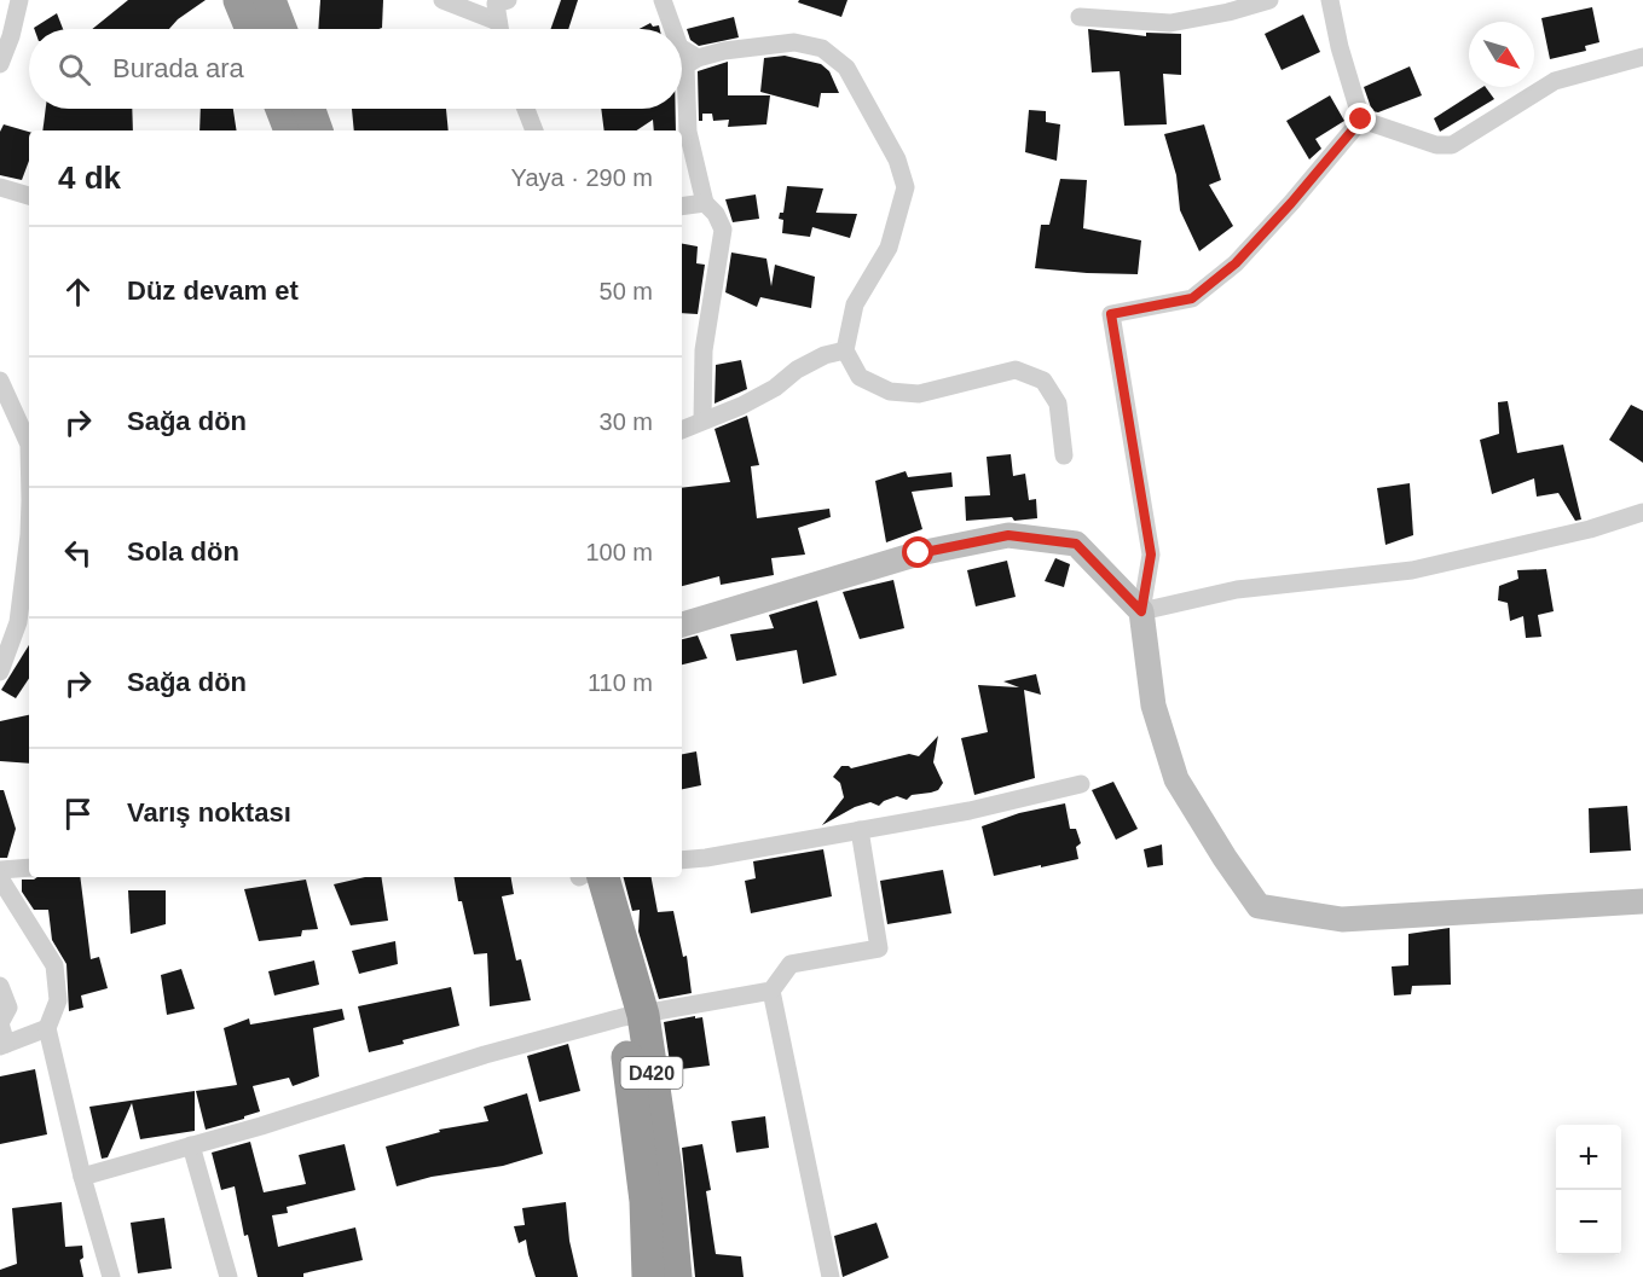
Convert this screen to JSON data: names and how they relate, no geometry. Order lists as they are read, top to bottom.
{
  "streets": {
    "highway": ["D420"]
  },
  "north": "bottom right",
  "page": {
    "search": "Burada ara",
    "heading": ["4 dk", "Yaya · 290 m"],
    "list": [
      ["Düz devam et", "50 m"],
      ["Sağa dön", "30 m"],
      ["Sola dön", "100 m"],
      ["Sağa dön", "110 m"],
      "Varış noktası"
    ],
    "map_buttons": ["+", "−"]
  }
}
